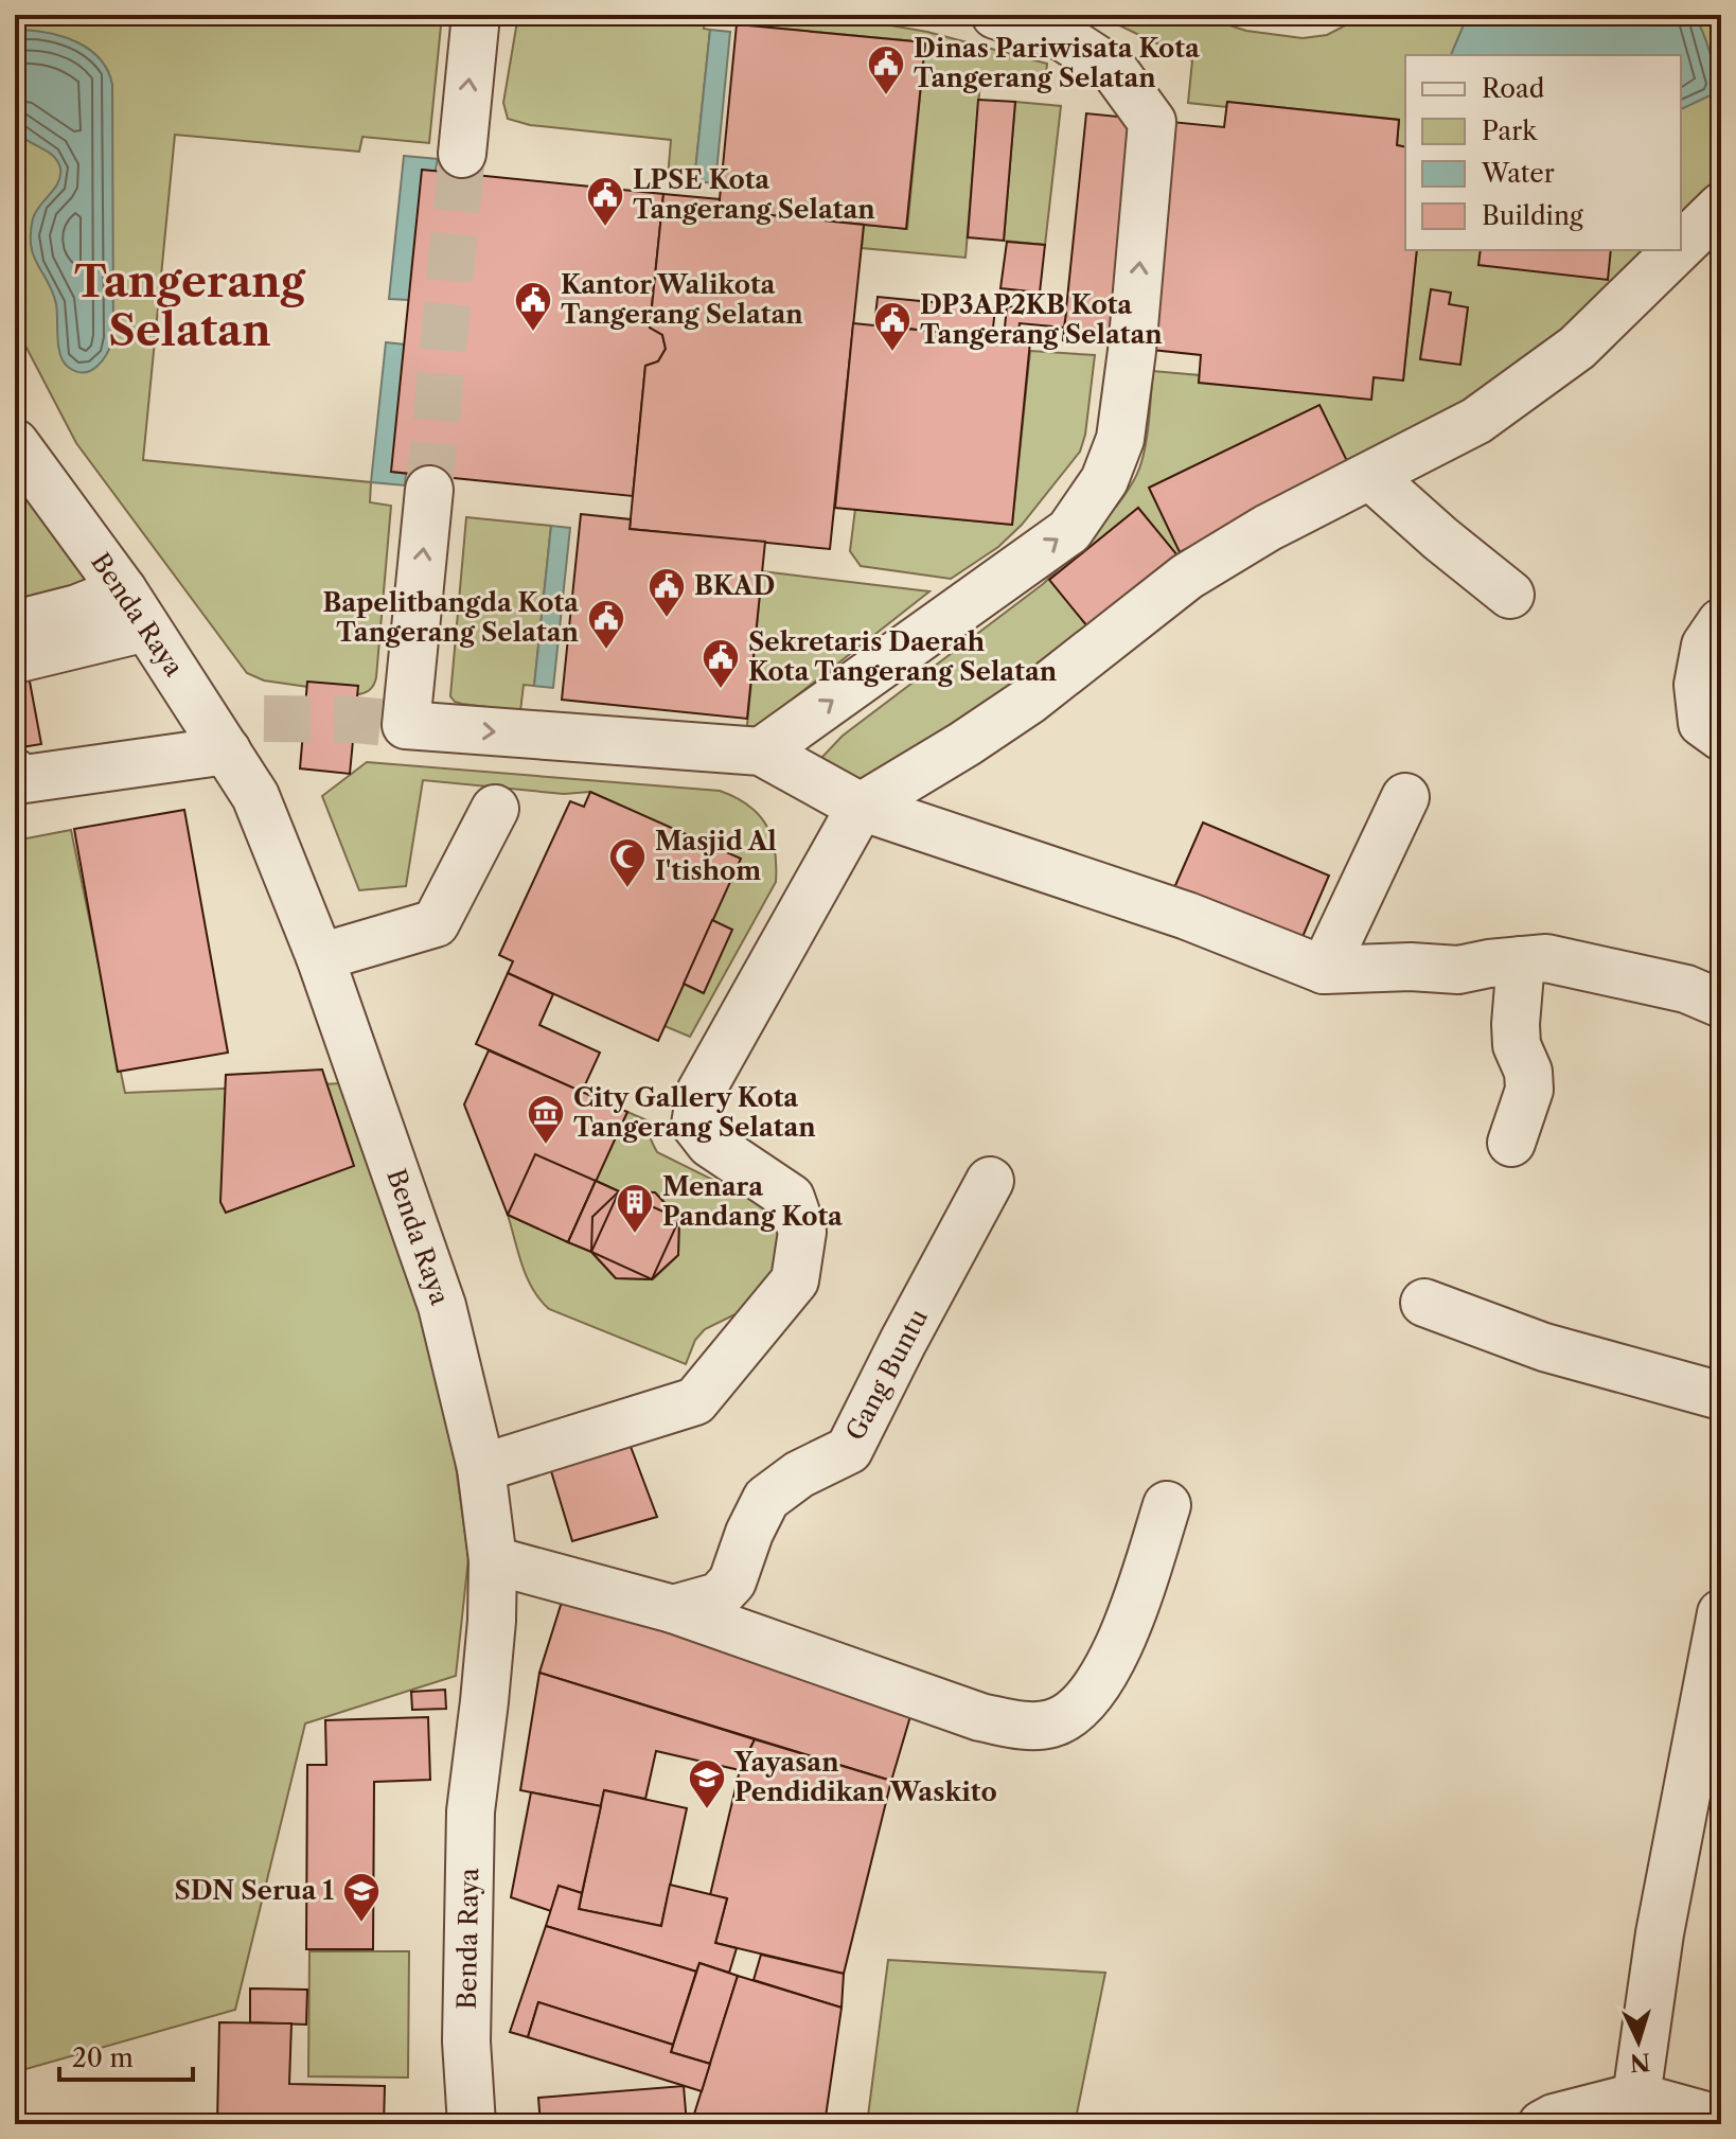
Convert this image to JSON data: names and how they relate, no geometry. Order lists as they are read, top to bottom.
{
  "streets": {
    "street": ["Benda Raya", "Gang Buntu"]
  },
  "districts": ["Tangerang Selatan"],
  "places": {
    "public building": [
      "Dinas Pariwisata Kota Tangerang Selatan",
      "LPSE Kota Tangerang Selatan",
      "Kantor Walikota Tangerang Selatan",
      "DP3AP2KB Kota Tangerang Selatan",
      "BKAD",
      "Bapelitbangda Kota Tangerang Selatan",
      "Sekretaris Daerah Kota Tangerang Selatan"
    ],
    "mosque": ["Masjid Al I'tishom"],
    "museum": ["City Gallery Kota Tangerang Selatan"],
    "building": ["Menara Pandang Kota"],
    "school or university": ["Yayasan Pendidikan Waskito", "SDN Serua 1"]
  },
  "legend": [
    "Road",
    "Park",
    "Water",
    "Building"
  ],
  "scale_bar": "20 m",
  "north": "bottom"
}
